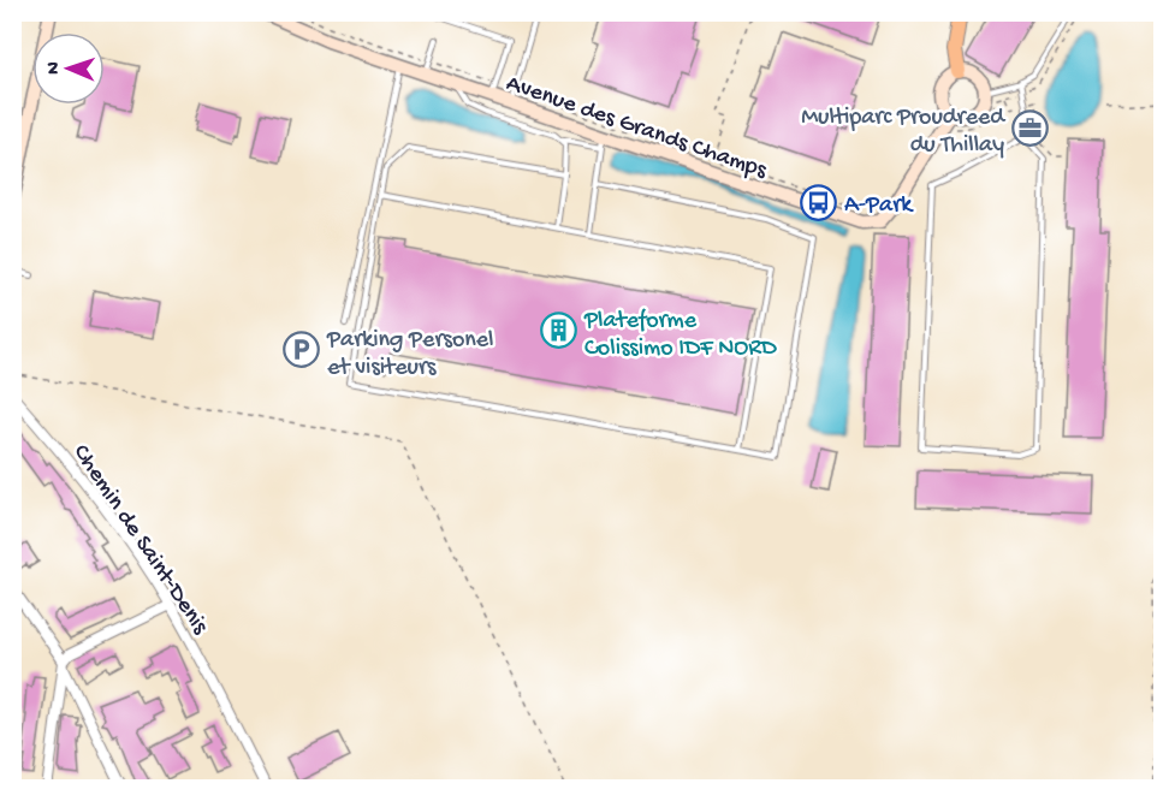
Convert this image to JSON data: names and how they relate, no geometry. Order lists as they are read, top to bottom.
{
  "streets": {
    "main road": ["Avenue des Grands Champs"],
    "street": ["Chemin de Saint-Denis"]
  },
  "places": {
    "office": ["Multiparc Proudreed du Thillay"],
    "bus stop": ["A-Park"],
    "building": ["Plateforme Colissimo IDF NORD"],
    "parking": ["Parking Personel et visiteurs"]
  },
  "north": "left"
}
